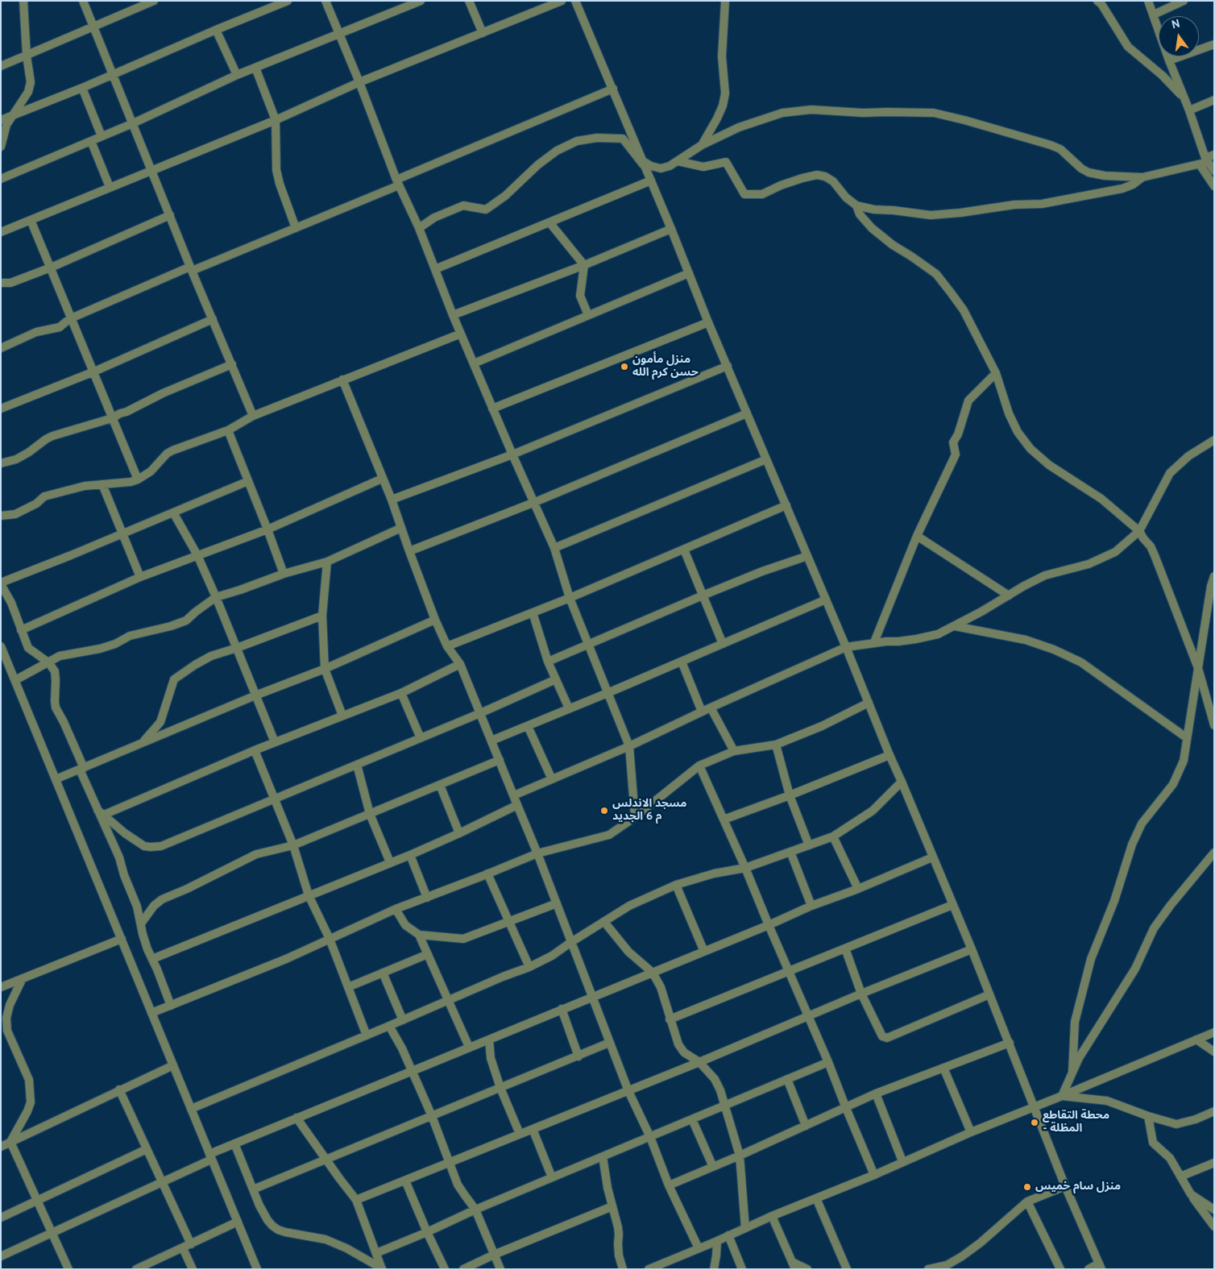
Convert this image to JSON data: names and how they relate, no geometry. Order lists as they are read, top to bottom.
{
  "places": [
    "منزل مأمون حسن كرم الله",
    "مسجد الاندلس م 6 الجديد",
    "محطة التقاطع - المظلة",
    "منزل سام خميس"
  ],
  "north": "top"
}
